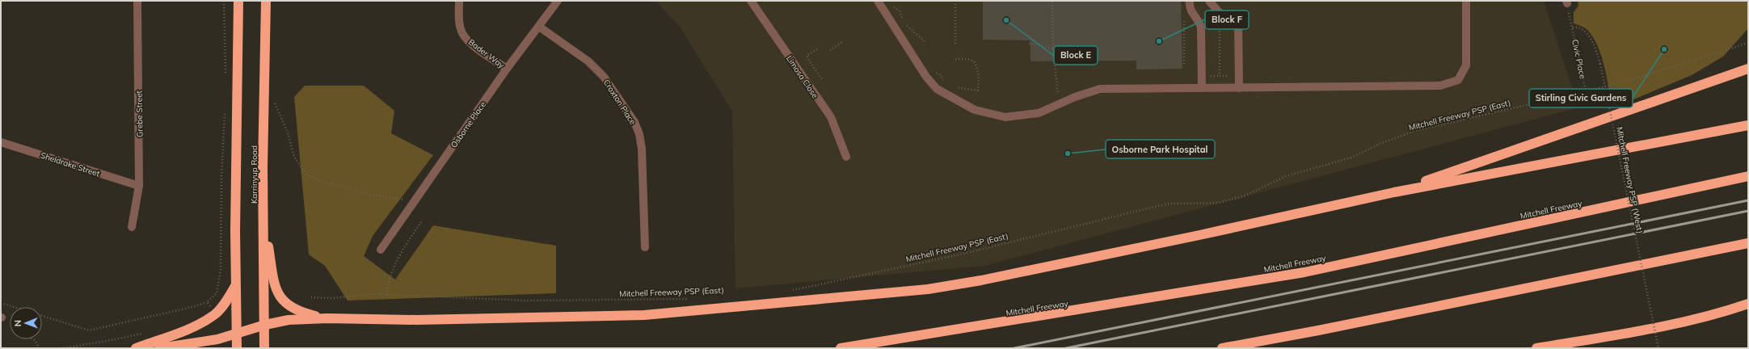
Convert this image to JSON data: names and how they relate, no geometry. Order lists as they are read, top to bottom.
{
  "streets": {
    "highway": ["Karrinyup Road", "Mitchell Freeway"],
    "street": [
      "Bader Way",
      "Limosa Close",
      "Croxton Place",
      "Grebe Street",
      "Osborne Place",
      "Sheldrake Street"
    ],
    "path": ["Civic Place", "Mitchell Freeway PSP (East)", "Mitchell Freeway PSP (West)"]
  },
  "crossings": [
    ["Bader Way", "Osborne Place"],
    ["Civic Place", "Mitchell Freeway PSP (East)"],
    ["Civic Place", "Mitchell Freeway PSP (West)"],
    ["Croxton Place", "Osborne Place"],
    ["Grebe Street", "Sheldrake Street"]
  ],
  "places": [
    "Block E",
    "Block F",
    "Stirling Civic Gardens",
    "Osborne Park Hospital"
  ],
  "north": "left"
}
